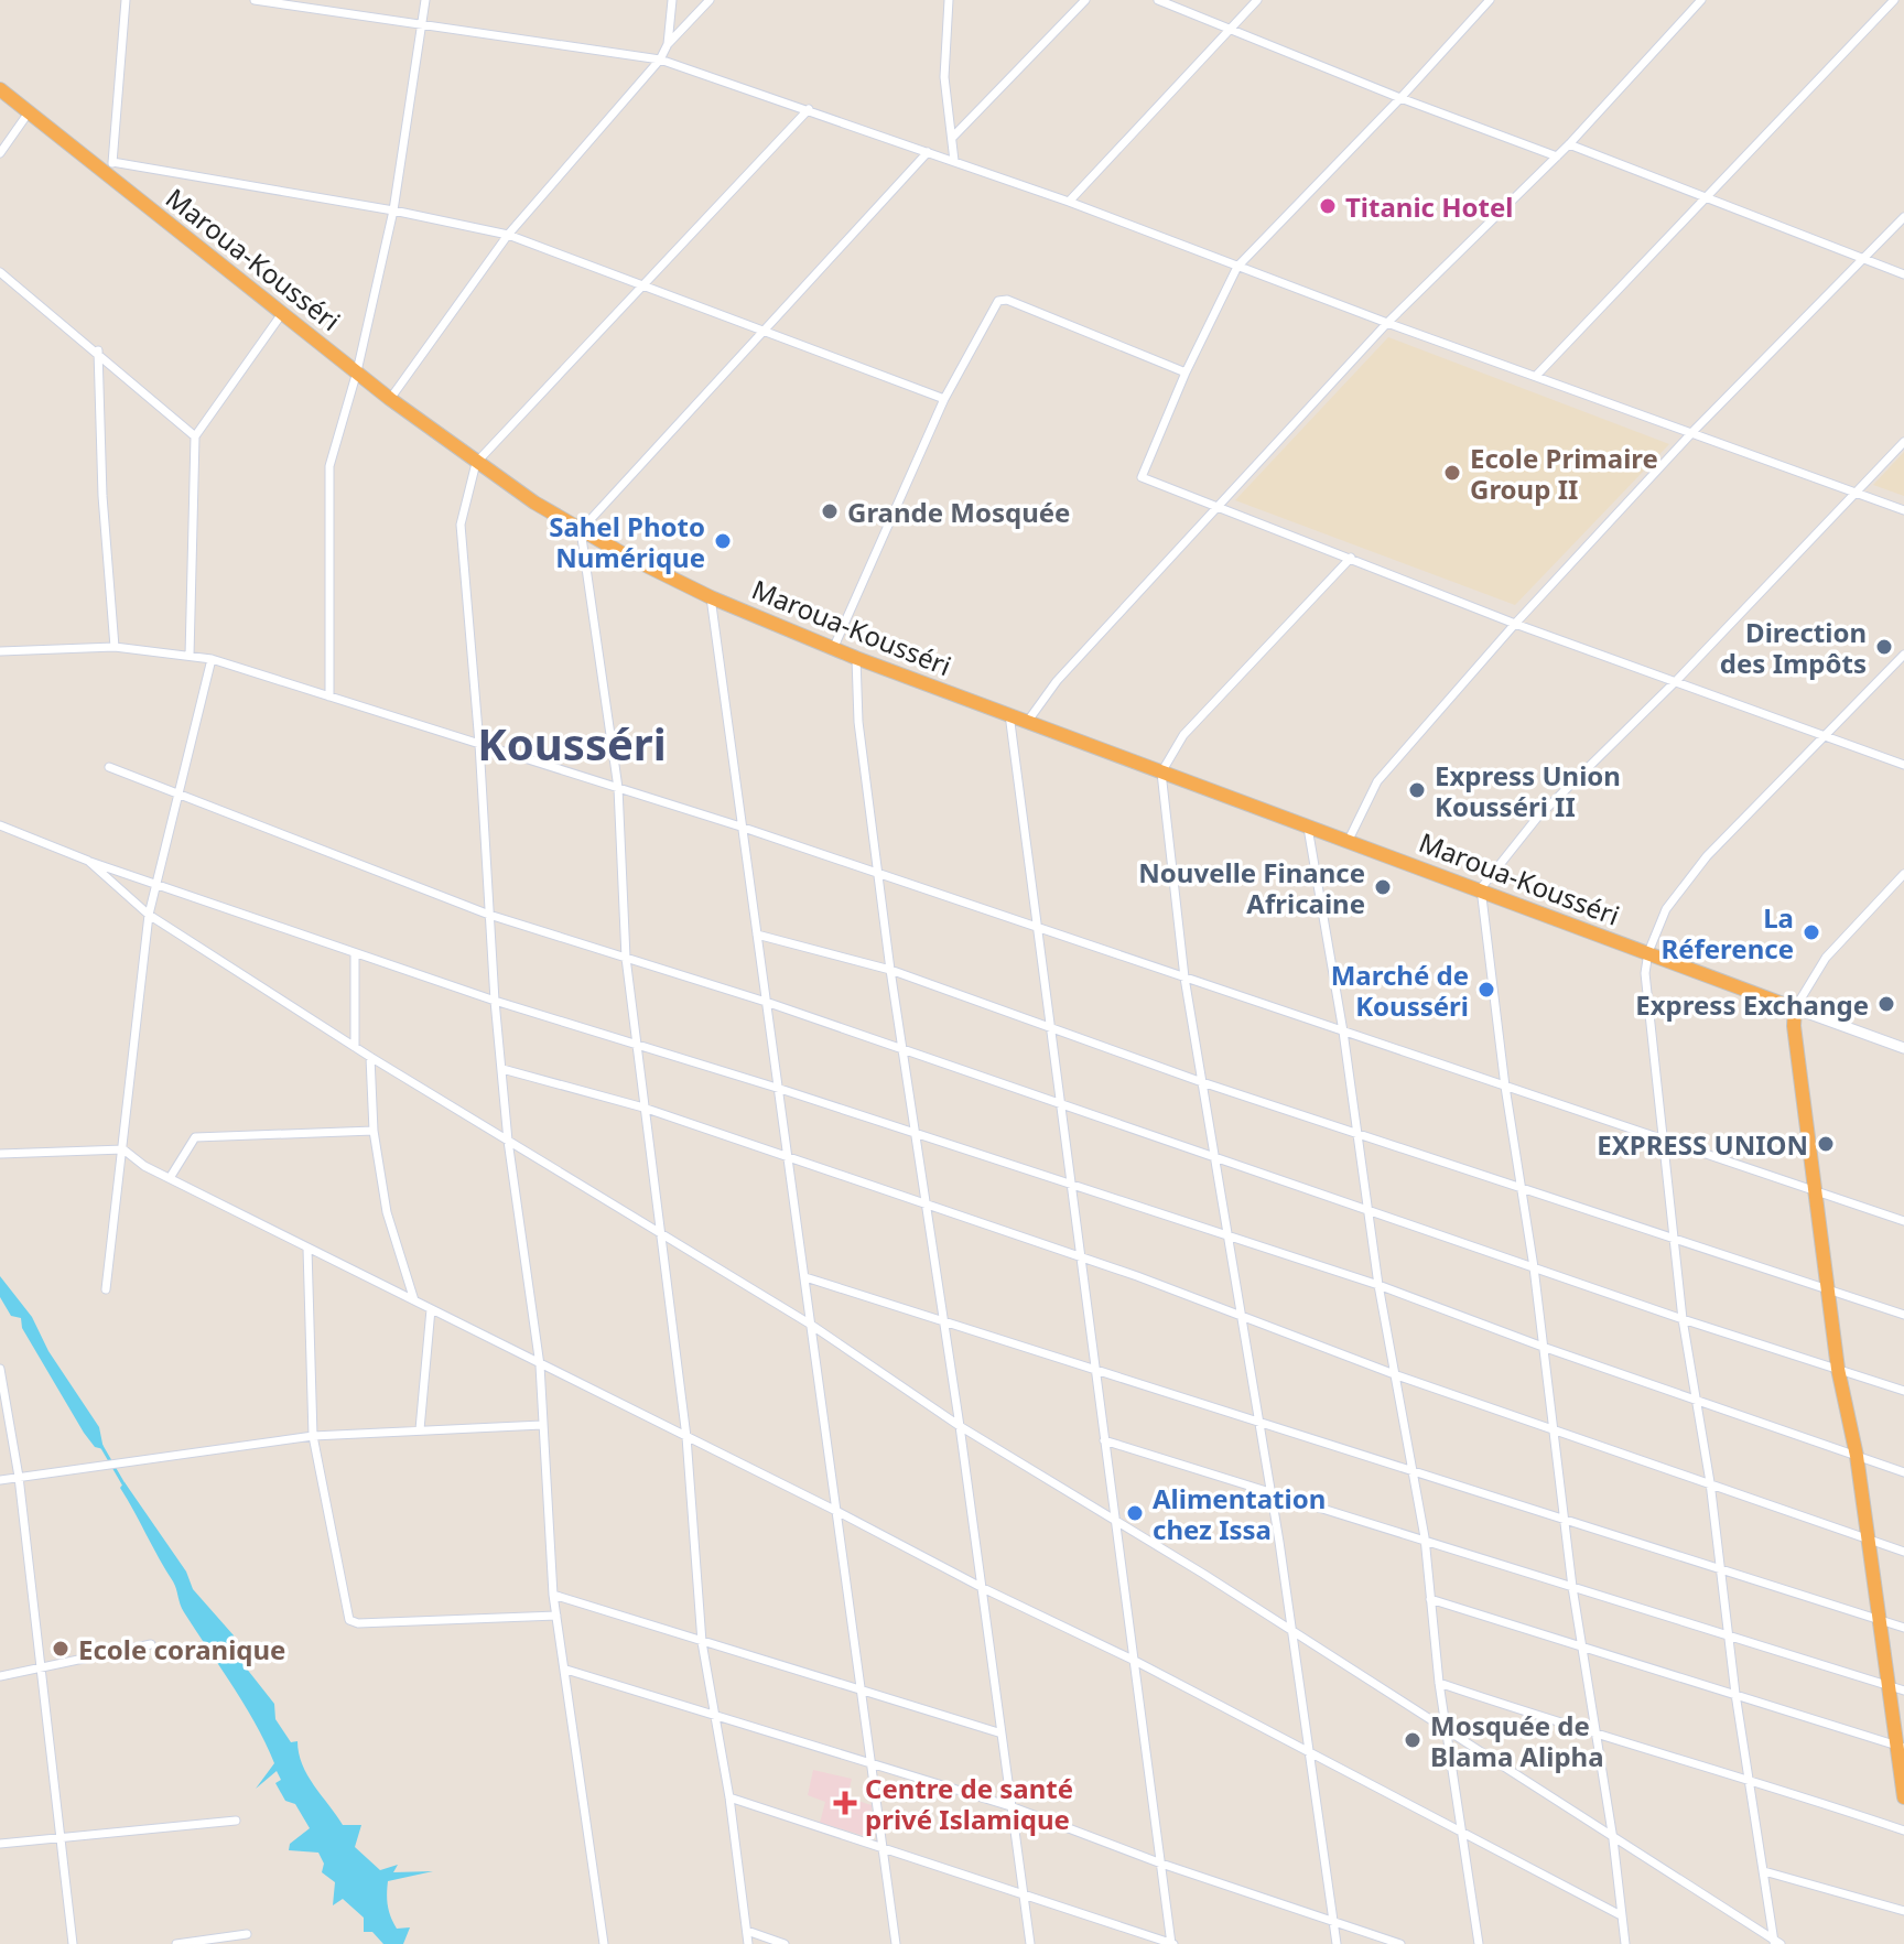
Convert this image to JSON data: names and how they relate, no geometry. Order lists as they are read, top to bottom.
{
  "streets": {
    "highway": ["Maroua-Kousséri"]
  },
  "districts": ["Kousséri"],
  "places": {
    "other": [
      "Titanic Hotel",
      "Ecole Primaire Group II",
      "Grande Mosquée",
      "Sahel Photo Numérique",
      "Direction des Impôts",
      "Express Union Kousséri II",
      "Nouvelle Finance Africaine",
      "La Réference",
      "Marché de Kousséri",
      "Express Exchange",
      "EXPRESS UNION",
      "Alimentation chez Issa",
      "Ecole coranique",
      "Mosquée de Blama Alipha"
    ],
    "health": ["Centre de santé privé Islamique"]
  }
}
